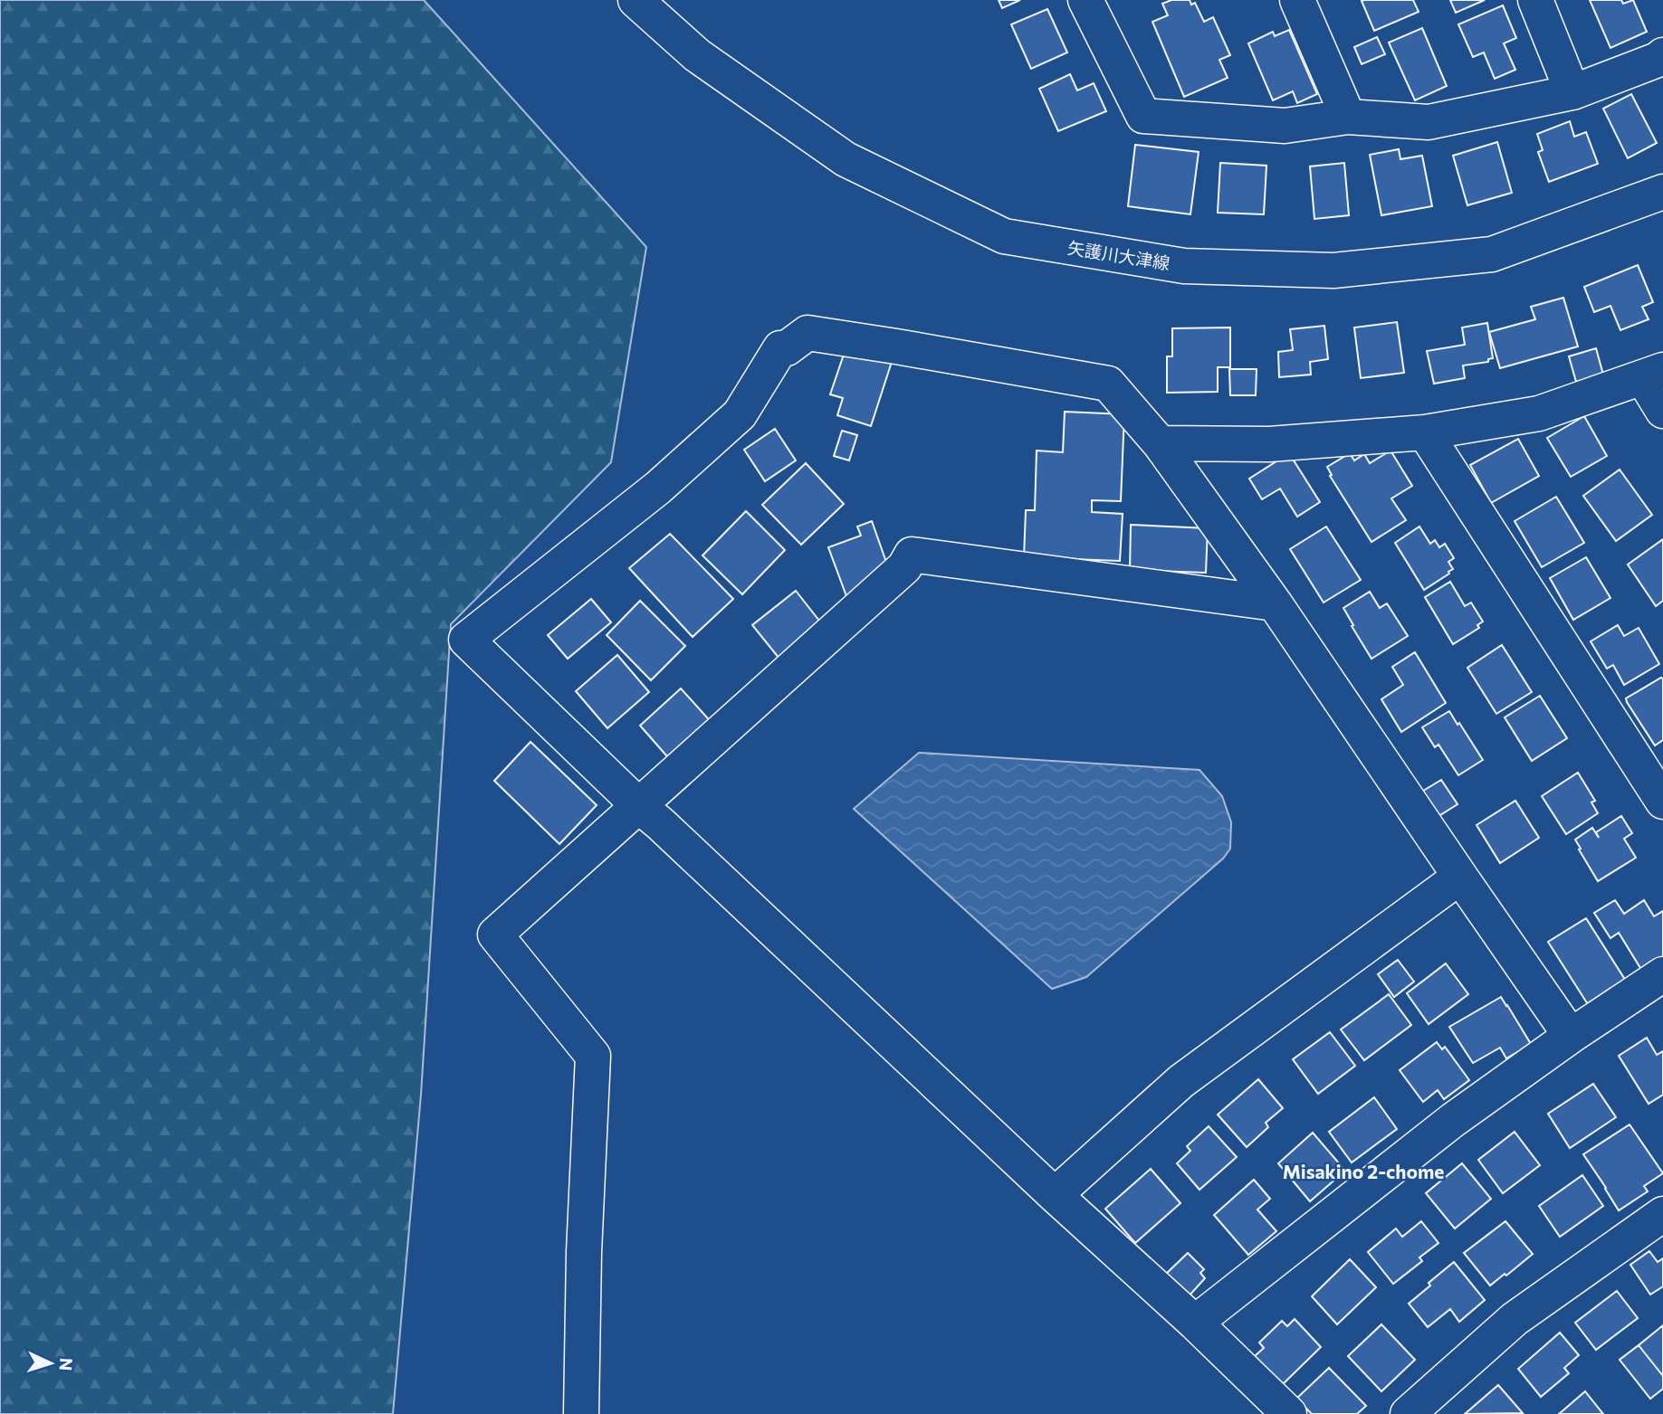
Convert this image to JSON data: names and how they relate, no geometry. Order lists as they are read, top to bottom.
{
  "streets": {
    "street": ["矢護川大津線"]
  },
  "districts": ["Misakino 2-chome"],
  "north": "right"
}
